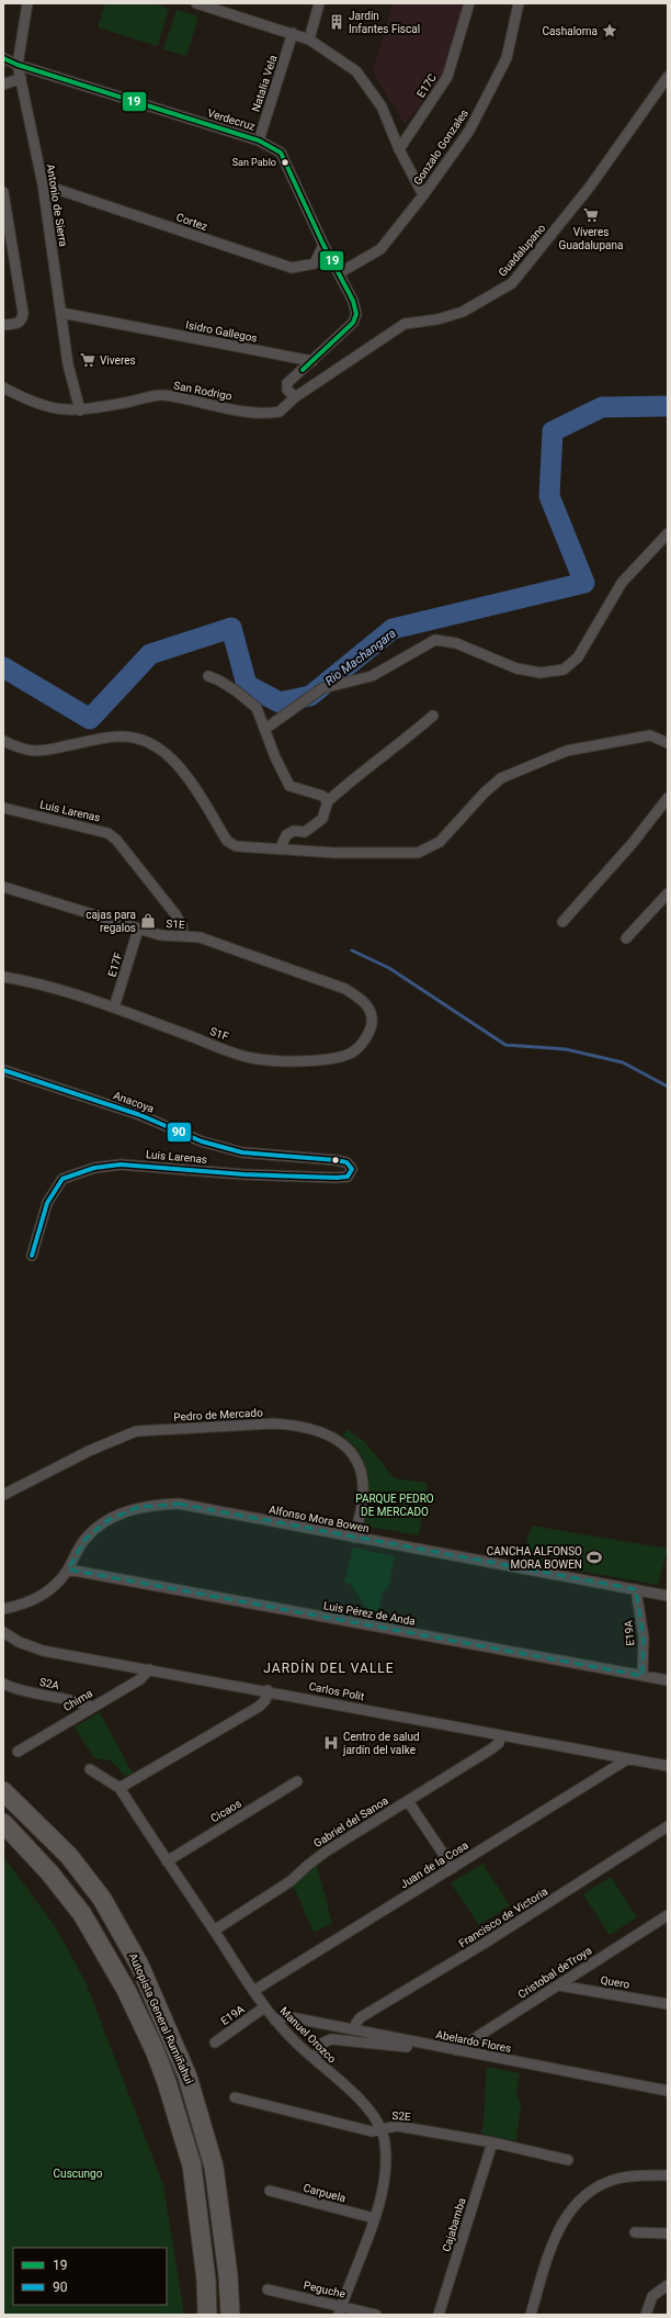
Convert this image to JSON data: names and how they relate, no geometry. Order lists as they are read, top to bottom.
{
  "streets": {
    "highway": ["Autopista General Rumiñahui"],
    "street": [
      "Natalia Vela",
      "E17C",
      "Verdecruz",
      "Gonzalo Gonzales",
      "Antonio de Sierra",
      "Cortez",
      "Guadalupano",
      "Isidro Gallegos",
      "San Rodrigo",
      "Luis Larenas",
      "S1E",
      "E17F",
      "S1F",
      "Anacoya",
      "Pedro de Mercado",
      "Alfonso Mora Bowen",
      "Luis Pérez de Anda",
      "E19A",
      "S2A",
      "Carlos Polit",
      "Chima",
      "Cicaos",
      "Gabriel del Sanoa",
      "Juan de la Cosa",
      "Francisco de Victoria",
      "Cristobal deTroya",
      "Quero",
      "Manuel Orozco",
      "Abelardo Flores",
      "S2E",
      "Carpuela",
      "Cajabamba",
      "Peguche"
    ]
  },
  "crossings": [
    ["Natalia Vela", "Verdecruz"],
    ["Verdecruz", "Gonzalo Gonzales"],
    ["Verdecruz", "Antonio de Sierra"],
    ["Verdecruz", "Cortez"],
    ["Verdecruz", "Isidro Gallegos"],
    ["Antonio de Sierra", "Cortez"],
    ["Antonio de Sierra", "Isidro Gallegos"],
    ["Antonio de Sierra", "San Rodrigo"],
    ["Guadalupano", "San Rodrigo"],
    ["Luis Larenas", "S1E"],
    ["Luis Larenas", "Anacoya"],
    ["S1E", "E17F"],
    ["S1E", "S1F"],
    ["E17F", "S1F"],
    ["Pedro de Mercado", "Alfonso Mora Bowen"],
    ["Alfonso Mora Bowen", "Luis Pérez de Anda"],
    ["Alfonso Mora Bowen", "E19A"],
    ["Luis Pérez de Anda", "E19A"],
    ["E19A", "Manuel Orozco"],
    ["S2A", "Chima"],
    ["Carlos Polit", "Chima"],
    ["Carlos Polit", "Gabriel del Sanoa"],
    ["Carlos Polit", "Juan de la Cosa"],
    ["Cicaos", "Manuel Orozco"],
    ["Gabriel del Sanoa", "Manuel Orozco"],
    ["Juan de la Cosa", "Manuel Orozco"],
    ["Francisco de Victoria", "Abelardo Flores"],
    ["Cristobal deTroya", "Quero"],
    ["Cristobal deTroya", "Abelardo Flores"],
    ["Manuel Orozco", "Abelardo Flores"],
    ["Manuel Orozco", "S2E"],
    ["Manuel Orozco", "Carpuela"],
    ["Manuel Orozco", "Peguche"],
    ["S2E", "Cajabamba"]
  ],
  "districts": ["JARDÍN DEL VALLE"],
  "water": ["Rio Machangara"],
  "parks": ["PARQUE PEDRO DE MERCADO", "Cuscungo"],
  "places": {
    "building": ["Jardin Infantes Fiscal"],
    "place": ["Cashaloma"],
    "other": ["San Pablo"],
    "supermarket": ["Víveres Guadalupana", "Viveres"],
    "shop": ["cajas para regalos"],
    "sports": ["CANCHA ALFONSO MORA BOWEN"],
    "hospital": ["Centro de salud jardín del valke"]
  },
  "lines": ["transit line 19", "transit line 90"],
  "legend": ["19", "90"]
}
